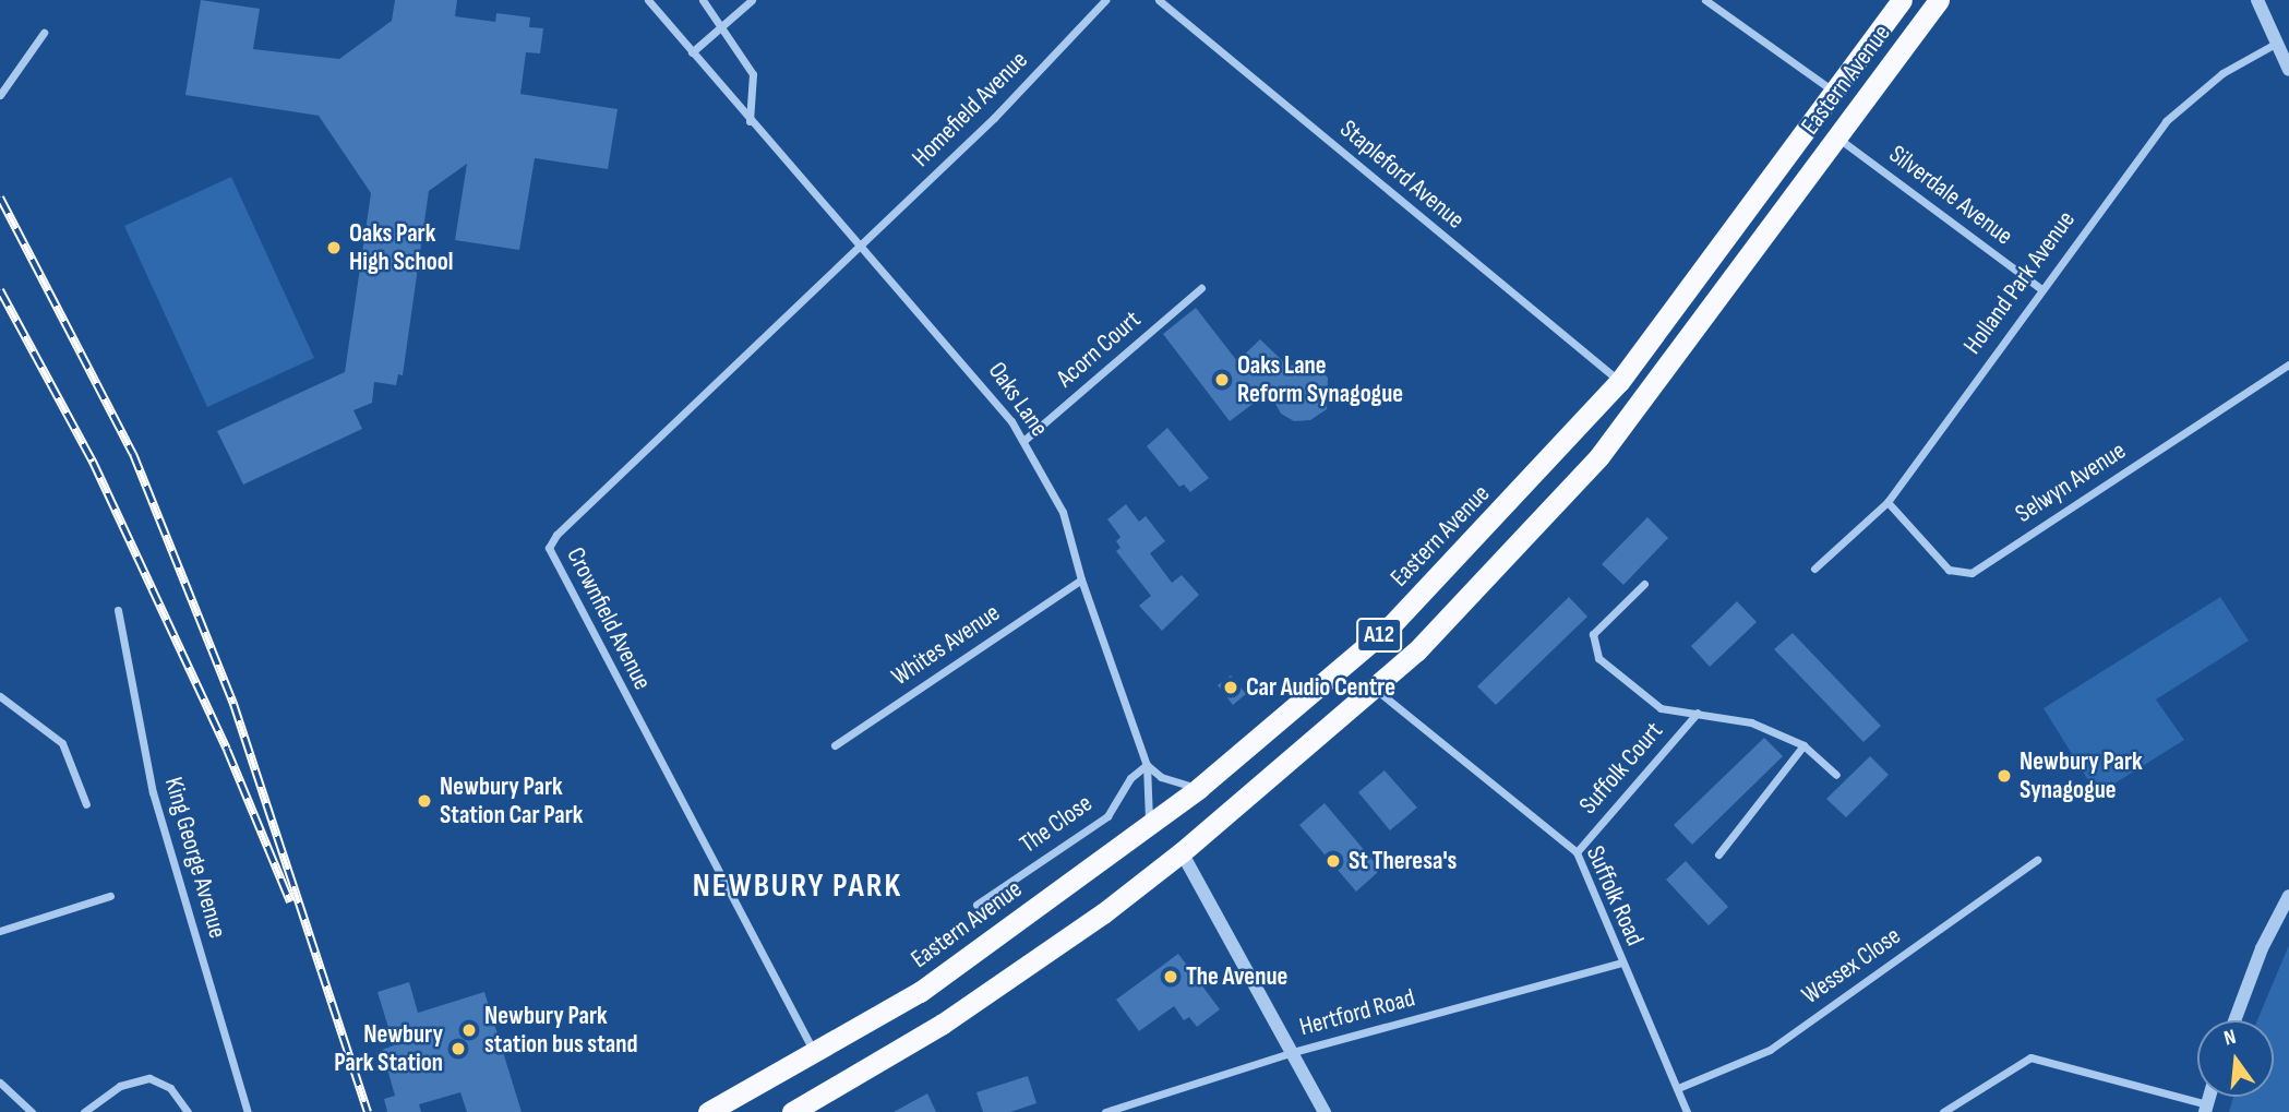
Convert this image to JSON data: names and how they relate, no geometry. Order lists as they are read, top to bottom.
{
  "streets": {
    "highway": ["Eastern Avenue", "A12"],
    "street": [
      "Homefield Avenue",
      "Stapleford Avenue",
      "Silverdale Avenue",
      "Holland Park Avenue",
      "Acorn Court",
      "Oaks Lane",
      "Selwyn Avenue",
      "Crownfield Avenue",
      "Whites Avenue",
      "Suffolk Court",
      "The Close",
      "King George Avenue",
      "Suffolk Road",
      "Wessex Close",
      "Hertford Road"
    ]
  },
  "crossings": [
    ["Eastern Avenue", "Stapleford Avenue"],
    ["Eastern Avenue", "Silverdale Avenue"],
    ["Eastern Avenue", "Oaks Lane"],
    ["Eastern Avenue", "Crownfield Avenue"],
    ["Eastern Avenue", "Suffolk Road"],
    ["Homefield Avenue", "Oaks Lane"],
    ["Homefield Avenue", "Crownfield Avenue"],
    ["Silverdale Avenue", "Holland Park Avenue"],
    ["Holland Park Avenue", "Selwyn Avenue"],
    ["Acorn Court", "Oaks Lane"],
    ["Oaks Lane", "Crownfield Avenue"],
    ["Oaks Lane", "Whites Avenue"],
    ["Oaks Lane", "The Close"],
    ["Suffolk Court", "Suffolk Road"],
    ["Suffolk Road", "Wessex Close"],
    ["Suffolk Road", "Hertford Road"]
  ],
  "districts": ["NEWBURY PARK"],
  "places": [
    "Oaks Park High School",
    "Oaks Lane Reform Synagogue",
    "Car Audio Centre",
    "Newbury Park Synagogue",
    "Newbury Park Station Car Park",
    "St Theresa's",
    "The Avenue",
    "Newbury Park station bus stand",
    "Newbury Park Station"
  ],
  "north": "top"
}
